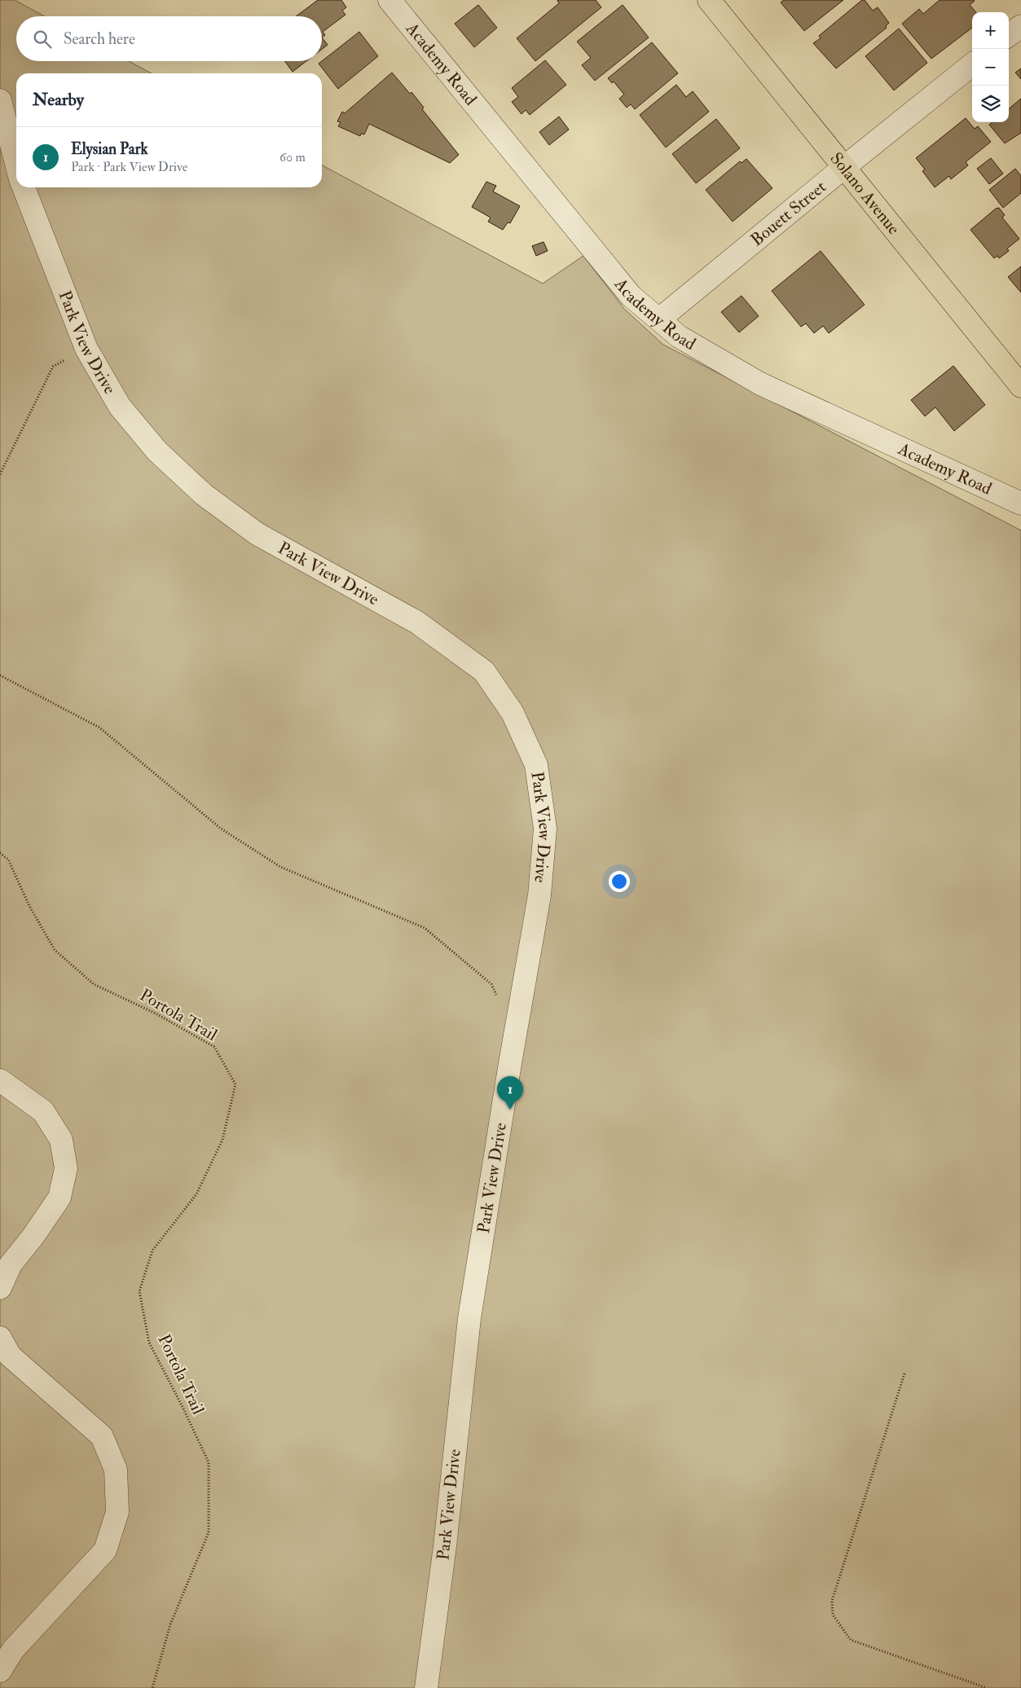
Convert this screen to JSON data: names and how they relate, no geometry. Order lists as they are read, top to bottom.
{
  "streets": {
    "main road": ["Solano Avenue"],
    "street": ["Academy Road", "Bouett Street", "Park View Drive"],
    "path": ["Portola Trail"]
  },
  "crossings": [
    ["Academy Road", "Bouett Street"],
    ["Solano Avenue", "Bouett Street"]
  ],
  "page": {
    "map_buttons": ["+", "−"],
    "search": "Search here",
    "heading": "Nearby",
    "list": [
      {
        "mark": "1",
        "name": "Elysian Park",
        "note": "Park · Park View Drive",
        "value": "60 m"
      }
    ],
    "pins": "1"
  }
}
